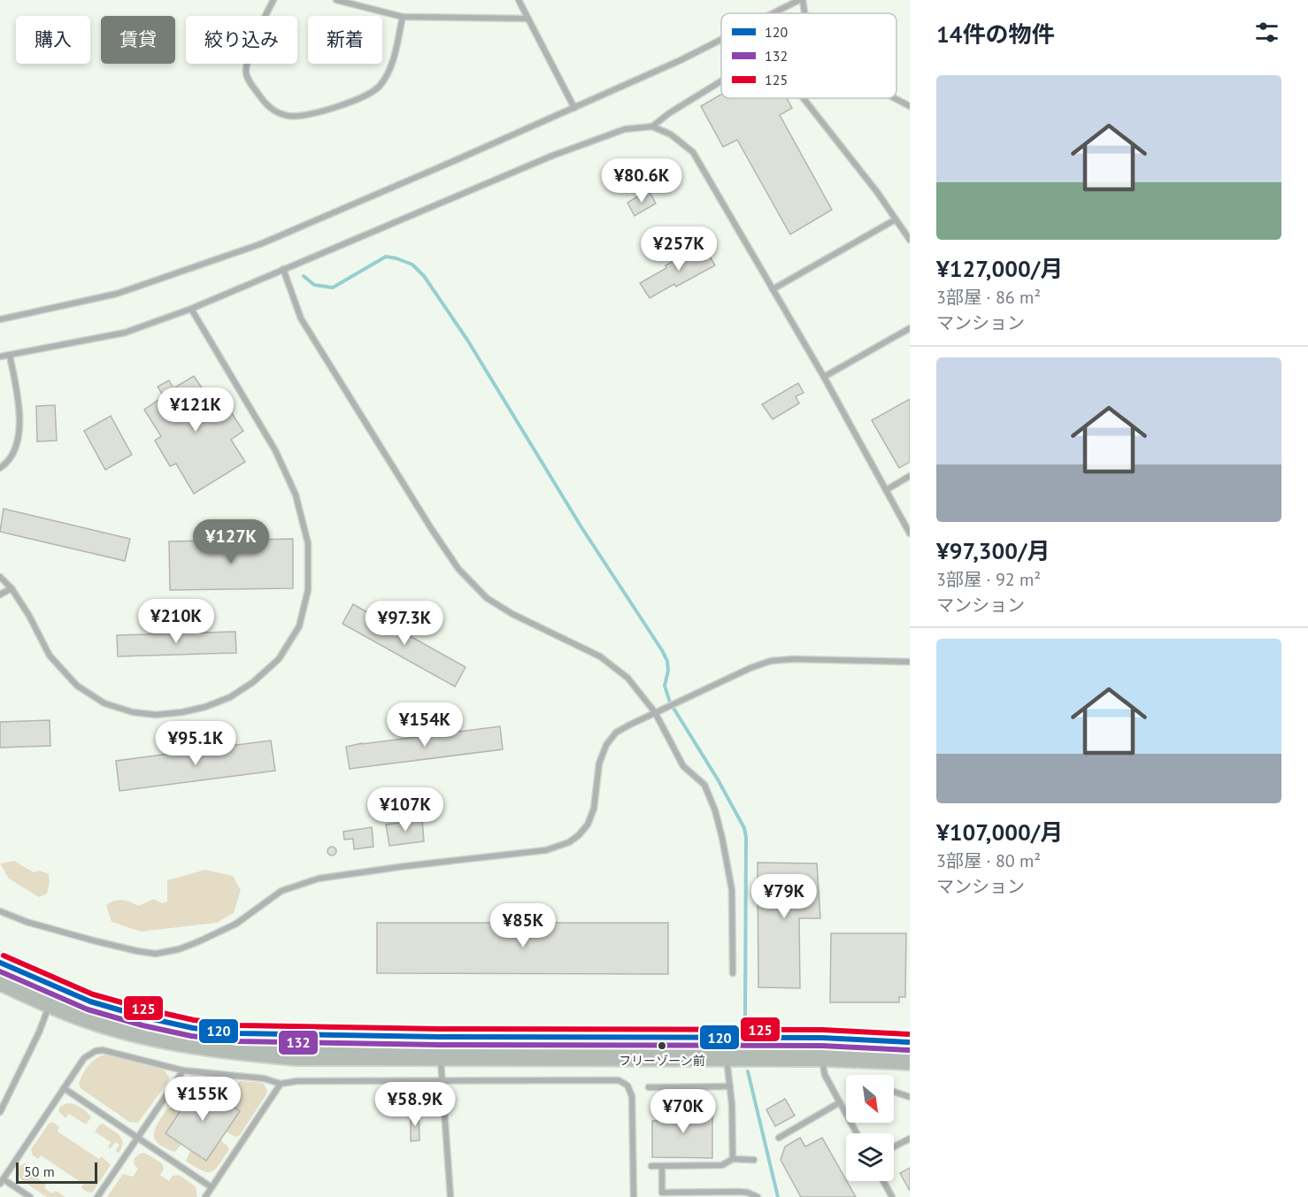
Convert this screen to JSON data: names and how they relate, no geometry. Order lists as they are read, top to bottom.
{
  "places": ["フリーゾーン前"],
  "lines": ["transit line 125", "transit line 120", "transit line 132"],
  "legend": ["120", "132", "125"],
  "scale_bar": "50 m",
  "north": "bottom right",
  "page": {
    "heading": "14件の物件",
    "chip": [
      "購入",
      "賃貸",
      "絞り込み",
      "新着"
    ],
    "list": [
      {
        "name": "¥127,000/月",
        "note": "3部屋 · 86 m² · マンション"
      },
      {
        "name": "¥97,300/月",
        "note": "3部屋 · 92 m² · マンション"
      },
      {
        "name": "¥107,000/月",
        "note": "3部屋 · 80 m² · マンション"
      }
    ],
    "price": [
      "¥80.6K",
      "¥257K",
      "¥121K",
      "¥127K",
      "¥210K",
      "¥97.3K",
      "¥154K",
      "¥95.1K",
      "¥107K",
      "¥79K",
      "¥85K",
      "¥155K",
      "¥58.9K",
      "¥70K"
    ],
    "scale": "50 m"
  }
}
